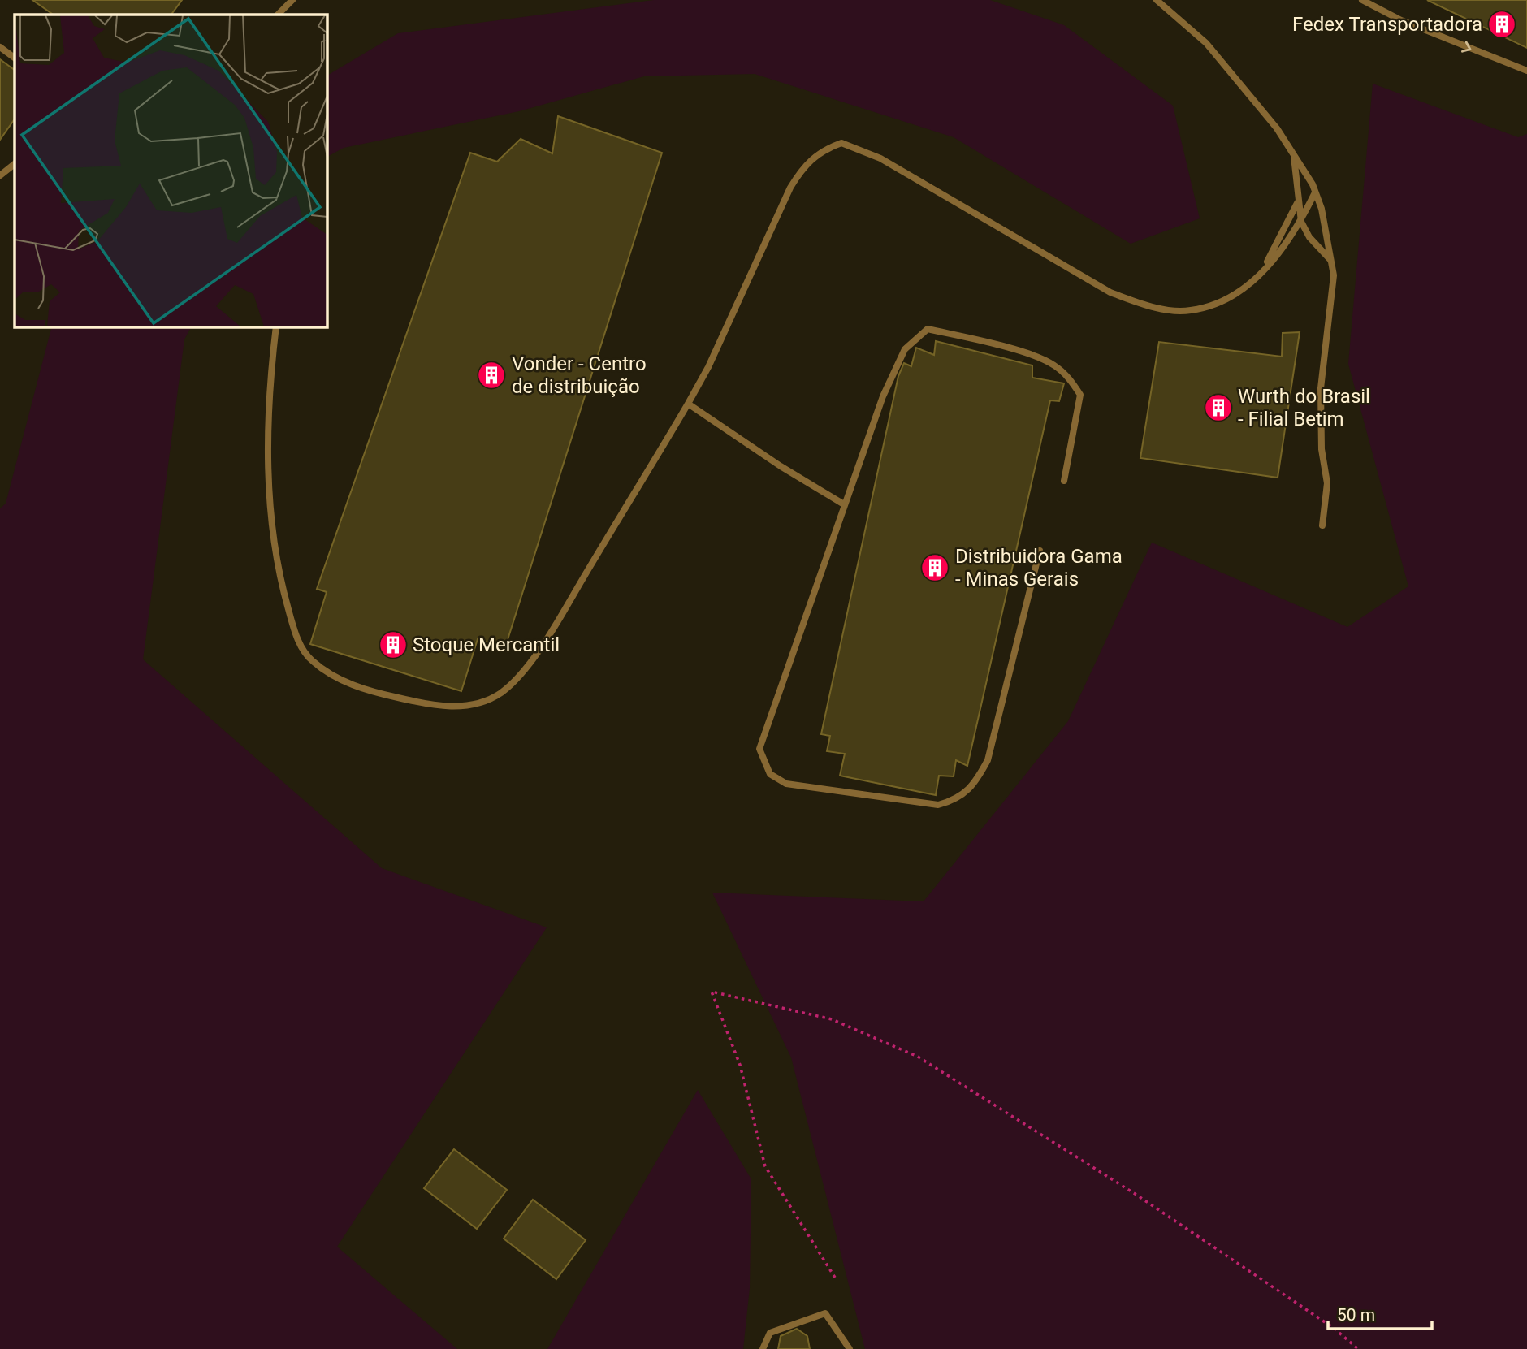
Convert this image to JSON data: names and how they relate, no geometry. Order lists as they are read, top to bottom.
{
  "places": {
    "building": [
      "Fedex Transportadora",
      "Vonder - Centro de distribuição",
      "Wurth do Brasil - Filial Betim",
      "Distribuidora Gama - Minas Gerais",
      "Stoque Mercantil"
    ]
  },
  "scale_bar": "50 m"
}
